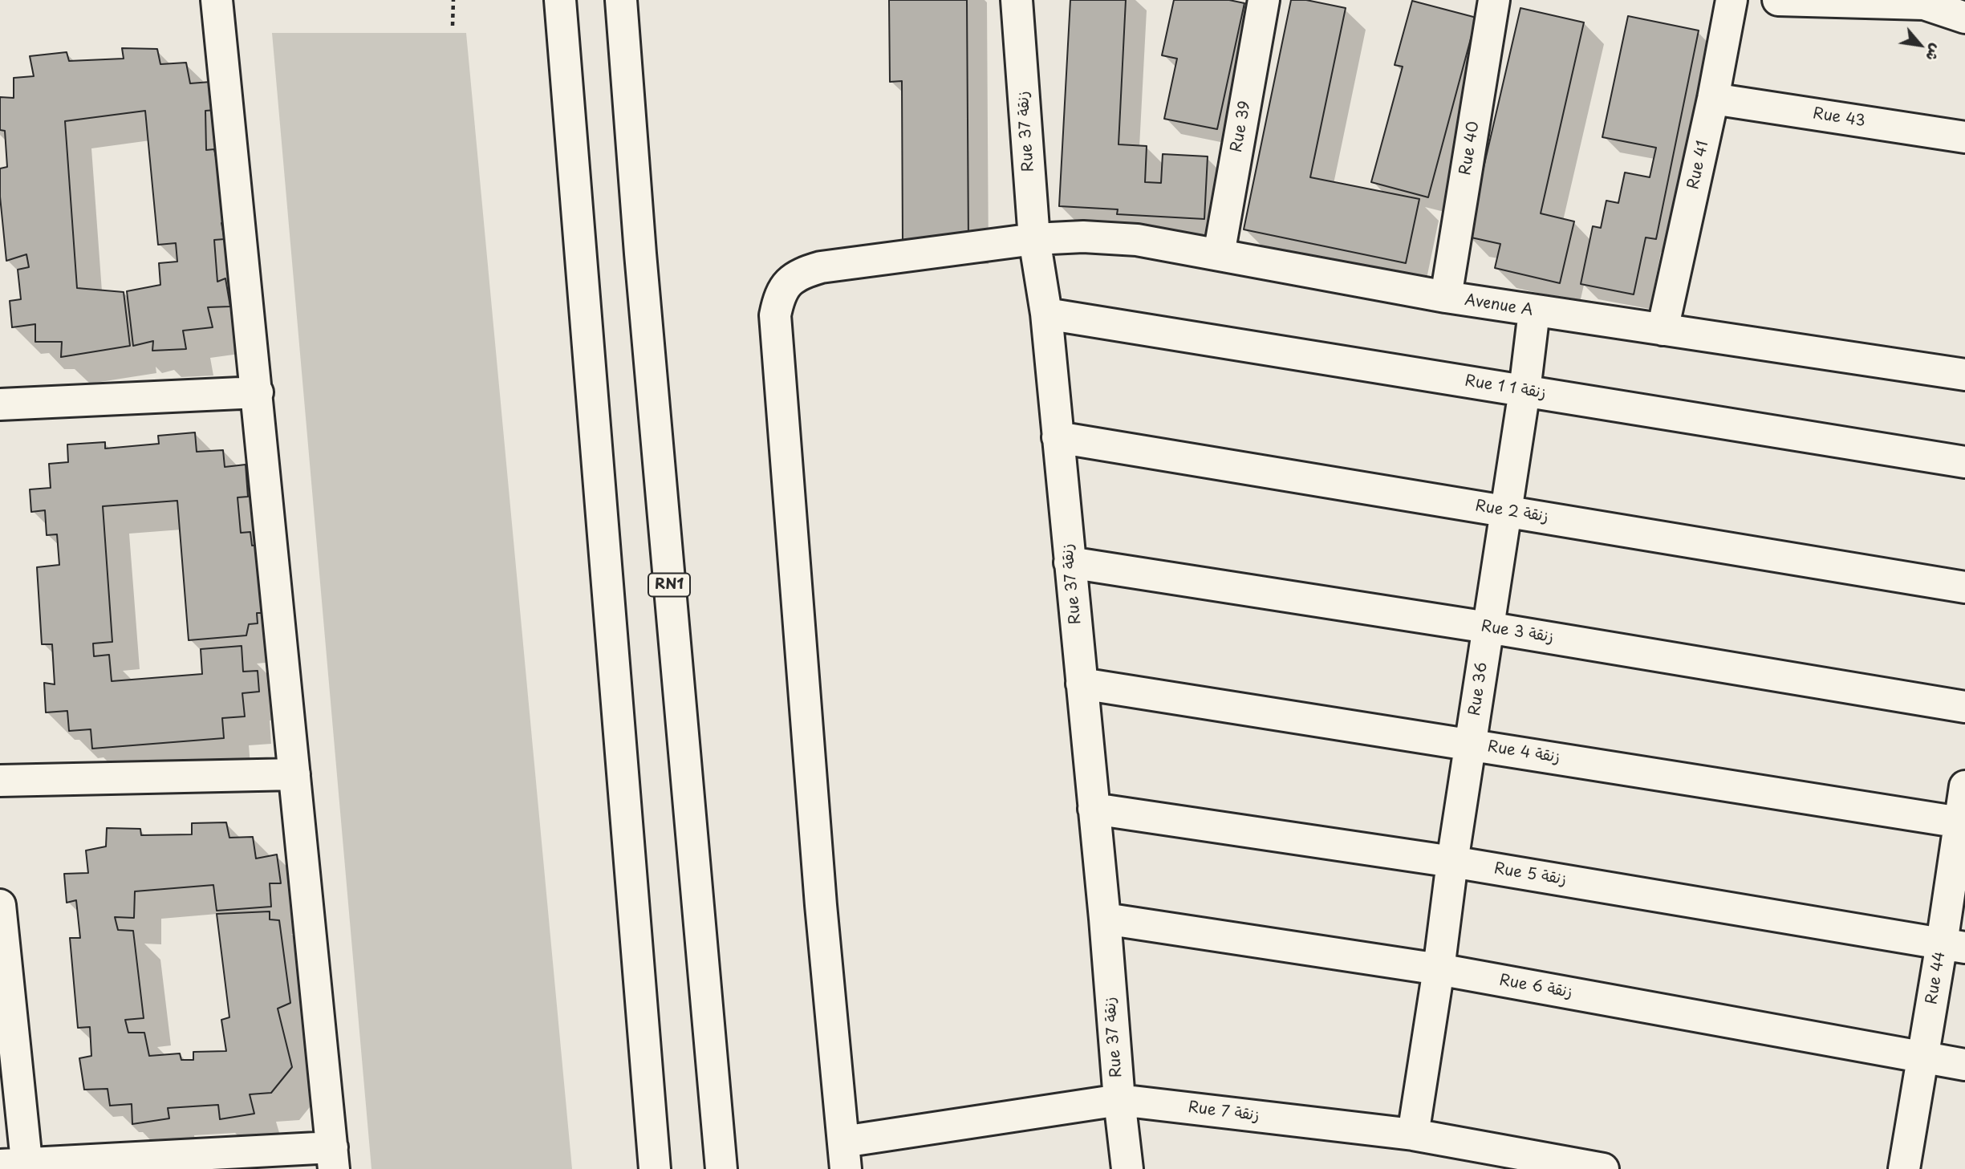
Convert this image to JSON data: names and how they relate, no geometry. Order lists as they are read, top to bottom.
{
  "streets": {
    "main road": [
      "Rue 43",
      "Rue 39",
      "Rue 37 زنقة",
      "Rue 40",
      "Rue 41",
      "Avenue A",
      "Rue 1 زنقة 1",
      "Rue 2 زنقة",
      "RN1",
      "Rue 3 زنقة",
      "Rue 36",
      "Rue 4 زنقة",
      "Rue 5 زنقة",
      "Rue 44",
      "Rue 6 زنقة",
      "Rue 7 زنقة"
    ]
  },
  "crossings": [
    ["Rue 43", "Rue 41"],
    ["Rue 39", "Avenue A"],
    ["Rue 37 زنقة", "Avenue A"],
    ["Rue 37 زنقة", "Rue 1 زنقة 1"],
    ["Rue 37 زنقة", "Rue 2 زنقة"],
    ["Rue 37 زنقة", "Rue 3 زنقة"],
    ["Rue 37 زنقة", "Rue 4 زنقة"],
    ["Rue 37 زنقة", "Rue 5 زنقة"],
    ["Rue 37 زنقة", "Rue 6 زنقة"],
    ["Rue 37 زنقة", "Rue 7 زنقة"],
    ["Rue 40", "Avenue A"],
    ["Rue 41", "Avenue A"],
    ["Avenue A", "Rue 36"],
    ["Avenue A", "Rue 7 زنقة"],
    ["Rue 1 زنقة 1", "Rue 36"],
    ["Rue 2 زنقة", "Rue 36"],
    ["Rue 3 زنقة", "Rue 36"],
    ["Rue 36", "Rue 4 زنقة"],
    ["Rue 36", "Rue 5 زنقة"],
    ["Rue 36", "Rue 6 زنقة"],
    ["Rue 36", "Rue 7 زنقة"],
    ["Rue 4 زنقة", "Rue 44"],
    ["Rue 5 زنقة", "Rue 44"],
    ["Rue 44", "Rue 6 زنقة"]
  ],
  "north": "bottom right"
}
